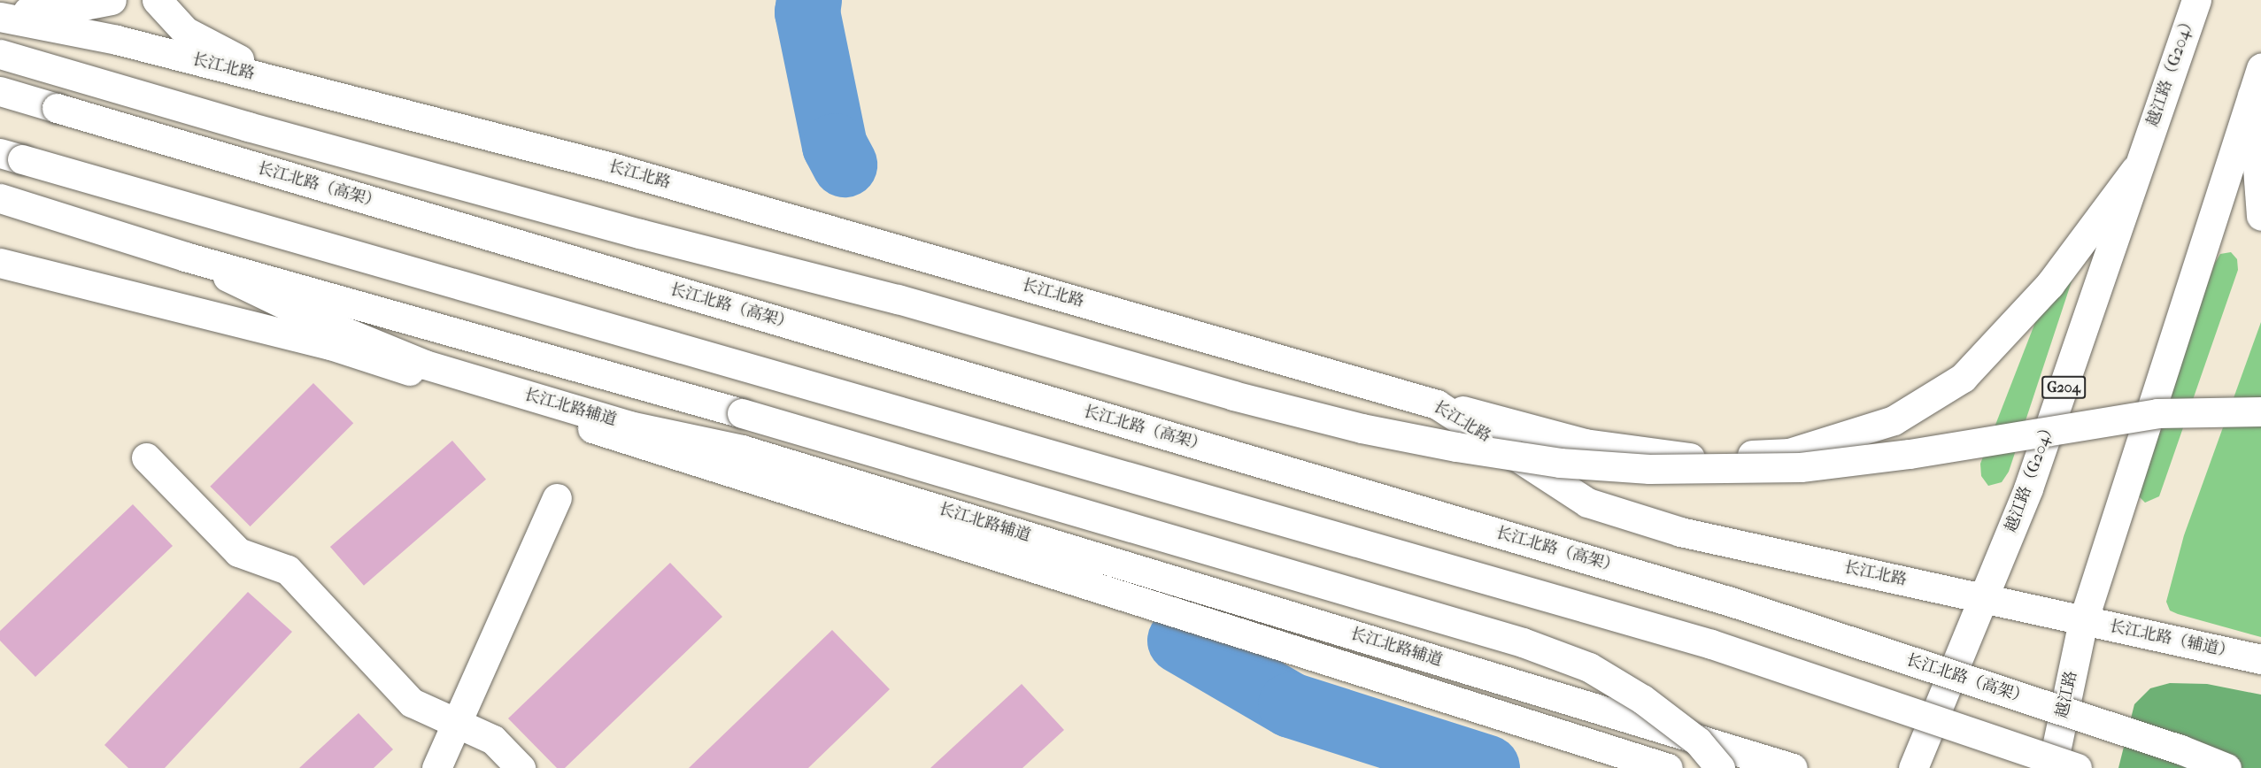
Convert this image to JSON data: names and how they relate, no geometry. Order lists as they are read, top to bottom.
{
  "streets": {
    "main road": [
      "长江北路",
      "越江路（G204）",
      "长江北路（高架）",
      "G204",
      "长江北路辅道",
      "长江北路（辅道）",
      "越江路"
    ]
  },
  "crossings": [
    ["长江北路", "越江路（G204）"],
    ["长江北路", "长江北路（辅道）"],
    ["长江北路", "越江路"],
    ["长江北路（辅道）", "越江路"]
  ]
}
